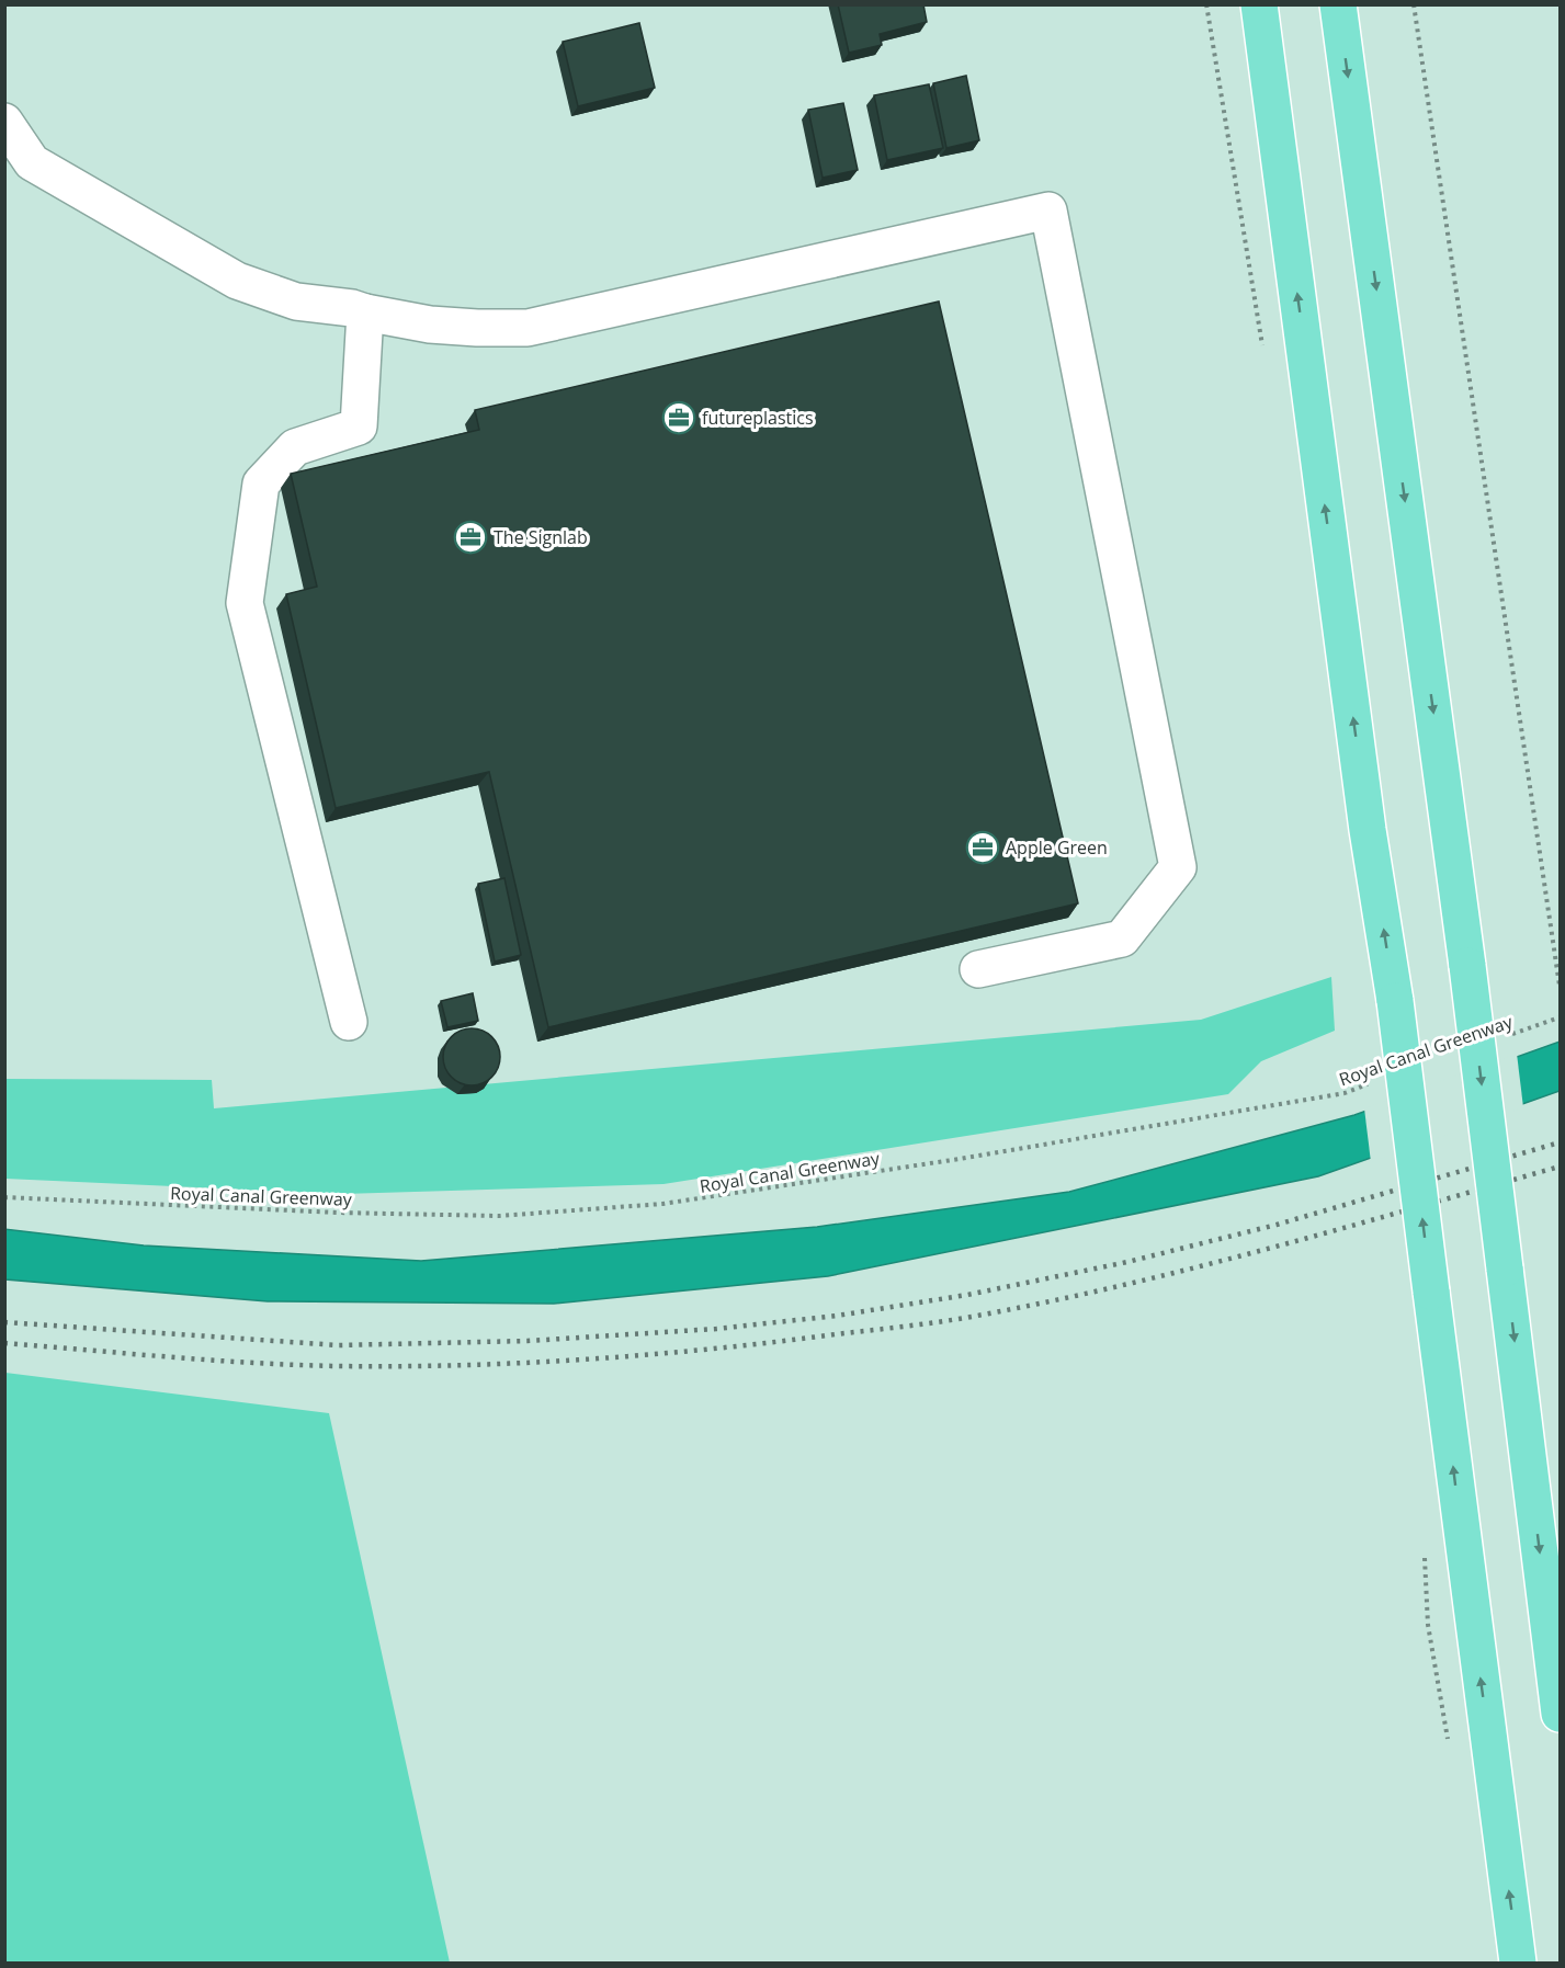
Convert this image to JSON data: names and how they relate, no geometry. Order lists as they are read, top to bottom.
{
  "streets": {
    "path": ["Royal Canal Greenway"]
  },
  "places": {
    "office": ["futureplastics", "The Signlab", "Apple Green"]
  }
}
